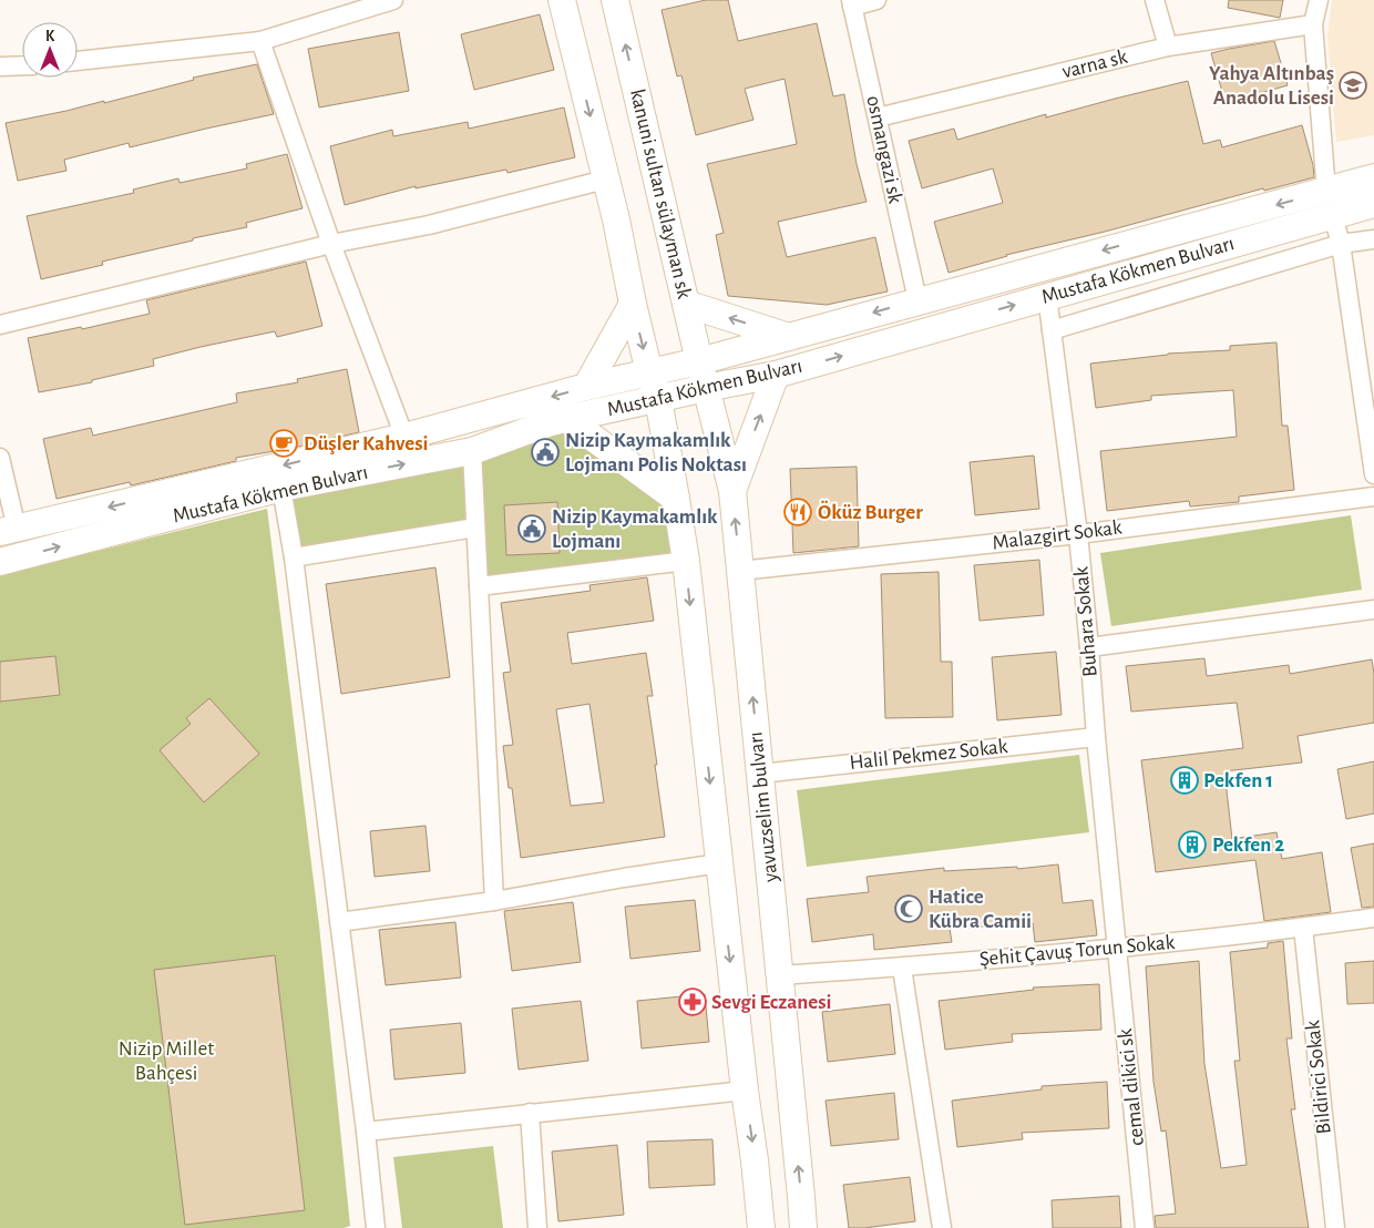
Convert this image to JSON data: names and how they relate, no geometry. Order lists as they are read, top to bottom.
{
  "streets": {
    "main road": ["kanuni sultan sülayman sk", "Mustafa Kökmen Bulvarı", "yavuzselim bulvarı"],
    "street": [
      "varna sk",
      "osmangazi sk",
      "Malazgirt Sokak",
      "Buhara Sokak",
      "Halil Pekmez Sokak",
      "Şehit Çavuş Torun Sokak",
      "Bildirici Sokak",
      "cemal dikici sk"
    ]
  },
  "crossings": [
    ["varna sk", "osmangazi sk"],
    ["osmangazi sk", "Mustafa Kökmen Bulvarı"],
    ["kanuni sultan sülayman sk", "Mustafa Kökmen Bulvarı"],
    ["kanuni sultan sülayman sk", "yavuzselim bulvarı"],
    ["Mustafa Kökmen Bulvarı", "Buhara Sokak"],
    ["Mustafa Kökmen Bulvarı", "yavuzselim bulvarı"],
    ["Malazgirt Sokak", "Buhara Sokak"],
    ["Malazgirt Sokak", "yavuzselim bulvarı"],
    ["Buhara Sokak", "Halil Pekmez Sokak"],
    ["Buhara Sokak", "Şehit Çavuş Torun Sokak"],
    ["Buhara Sokak", "cemal dikici sk"],
    ["Halil Pekmez Sokak", "yavuzselim bulvarı"],
    ["yavuzselim bulvarı", "Şehit Çavuş Torun Sokak"],
    ["Şehit Çavuş Torun Sokak", "Bildirici Sokak"],
    ["Şehit Çavuş Torun Sokak", "cemal dikici sk"]
  ],
  "parks": ["Nizip Millet Bahçesi"],
  "places": {
    "school or university": ["Yahya Altınbaş Anadolu Lisesi"],
    "cafe": ["Düşler Kahvesi"],
    "public building": ["Nizip Kaymakamlık Lojmanı Polis Noktası", "Nizip Kaymakamlık Lojmanı"],
    "restaurant": ["Öküz Burger"],
    "building": ["Pekfen 1", "Pekfen 2"],
    "mosque": ["Hatice Kübra Camii"],
    "pharmacy": ["Sevgi Eczanesi"]
  },
  "north": "top"
}
